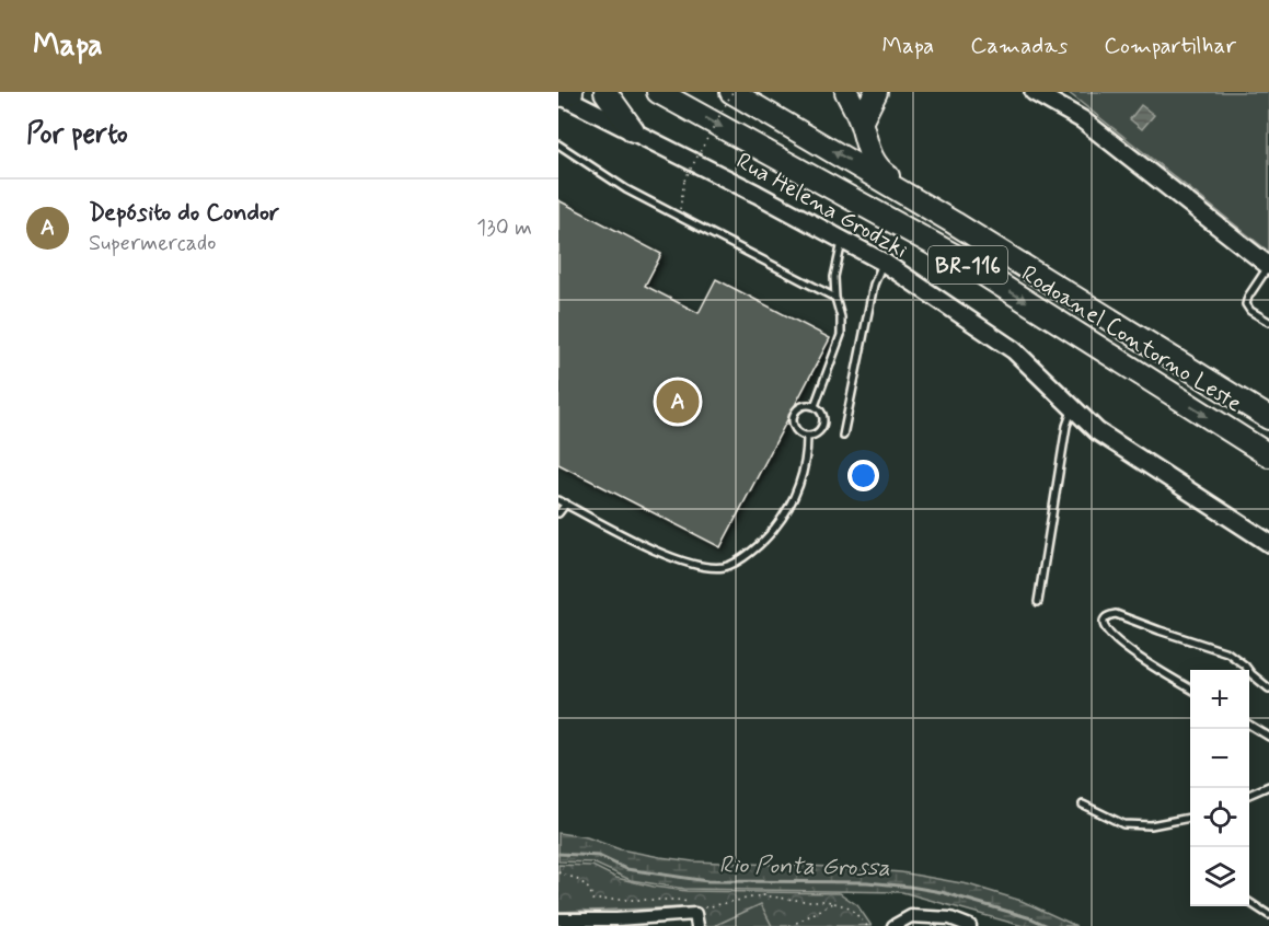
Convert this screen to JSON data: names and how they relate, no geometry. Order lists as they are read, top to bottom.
{
  "streets": {
    "highway": ["BR-116", "Rodoanel Contorno Leste"],
    "main road": ["Rua Helena Grodzki"]
  },
  "water": ["Rio Ponta Grossa"],
  "page": {
    "header": "Mapa",
    "nav": ["Mapa", "Camadas", "Compartilhar"],
    "heading": "Por perto",
    "list": [
      {
        "mark": "A",
        "name": "Depósito do Condor",
        "note": "Supermercado",
        "value": "130 m"
      }
    ],
    "pins": "A",
    "map_buttons": ["+", "−"]
  }
}
